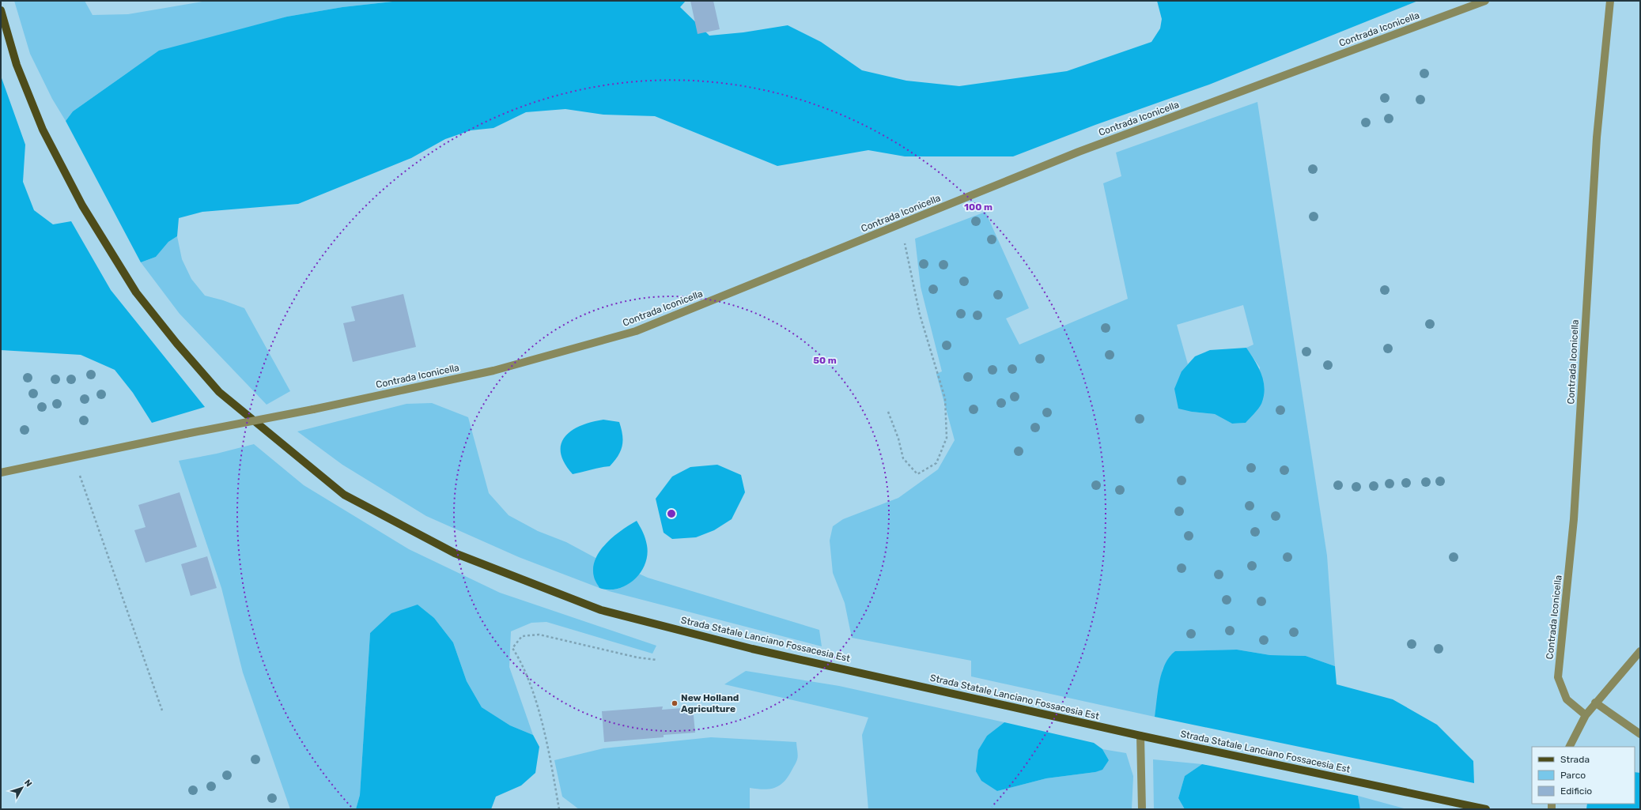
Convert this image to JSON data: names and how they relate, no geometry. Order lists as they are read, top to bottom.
{
  "streets": {
    "main road": ["Strada Statale Lanciano Fossacesia Est"],
    "street": ["Contrada Iconicella"]
  },
  "places": ["New Holland Agriculture"],
  "legend": ["Strada", "Parco", "Edificio"],
  "north": "top right",
  "rings": ["100 m", "50 m"]
}
